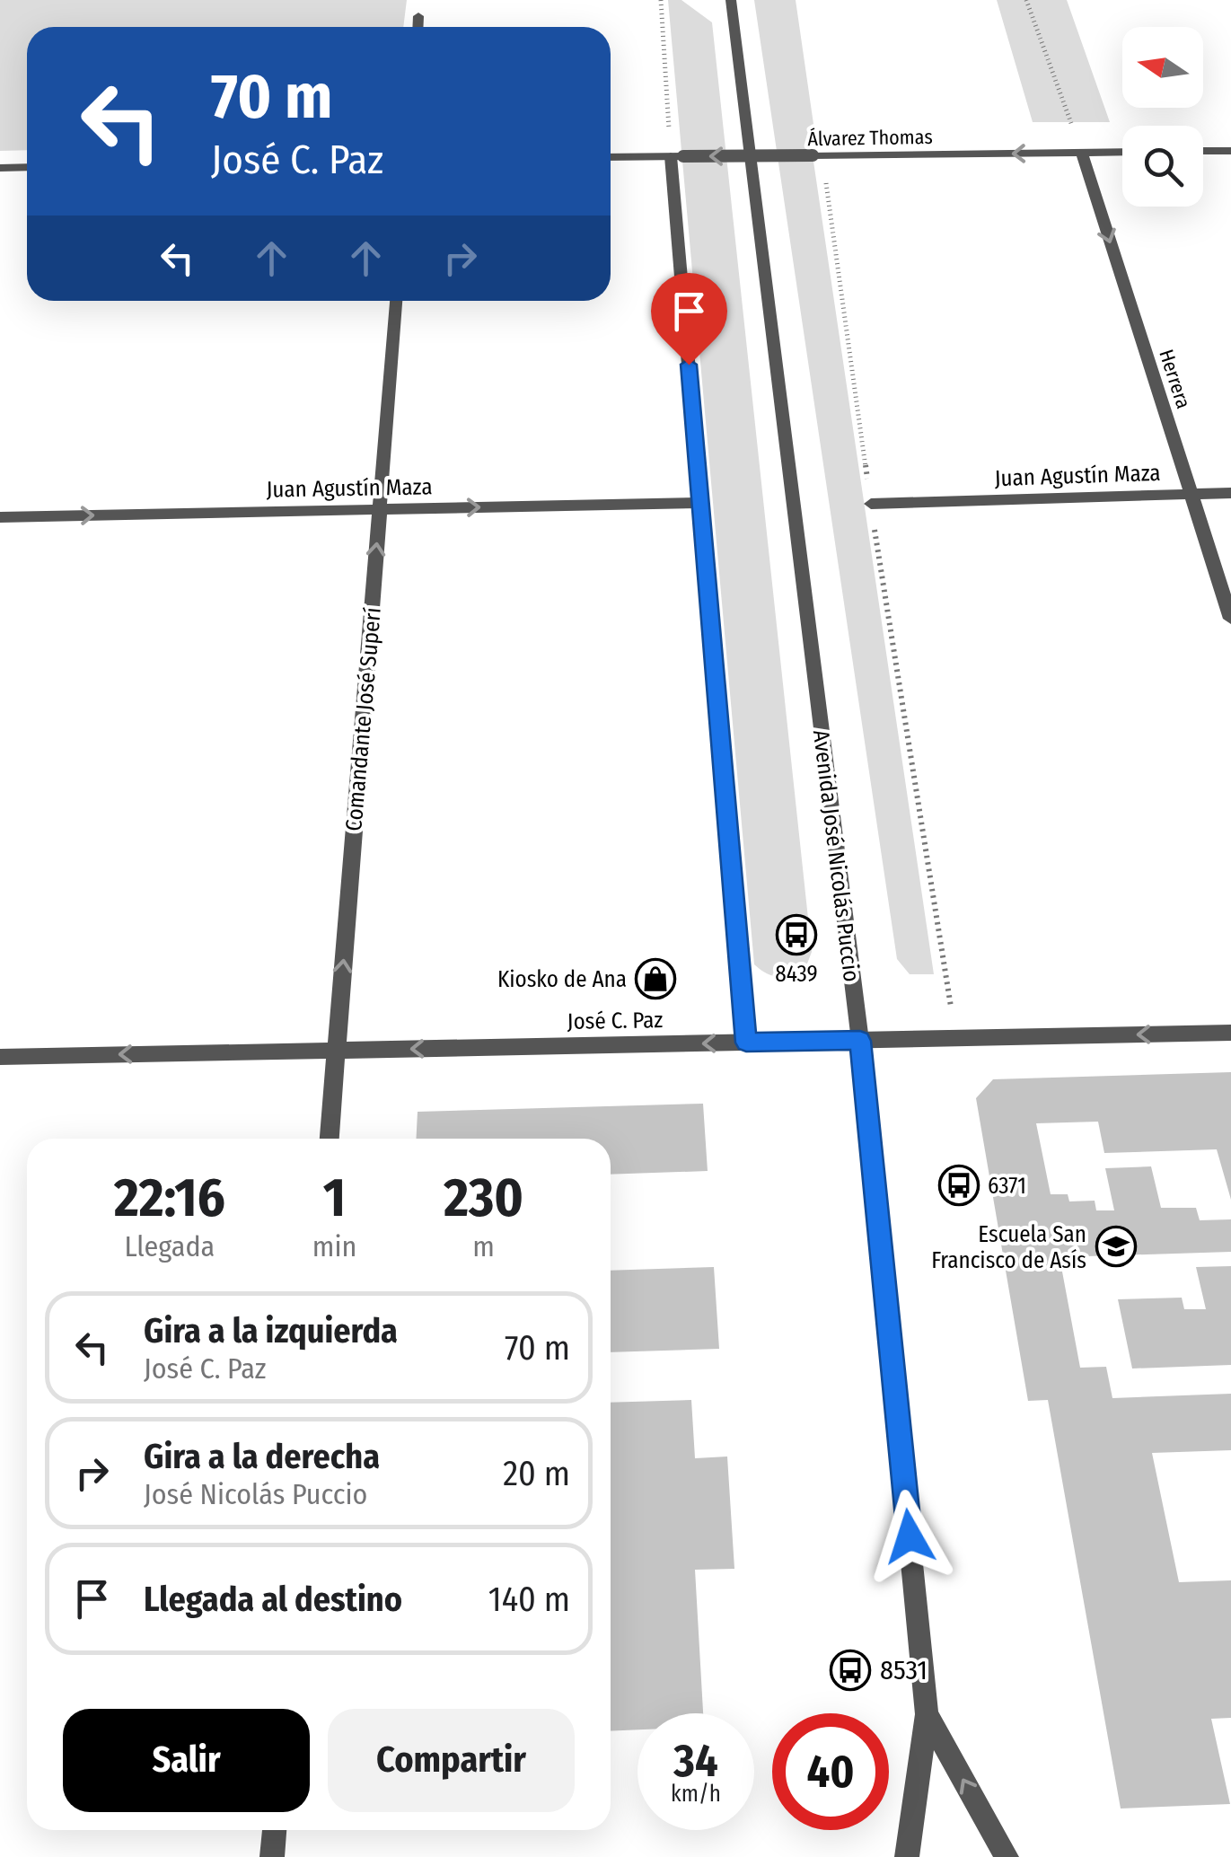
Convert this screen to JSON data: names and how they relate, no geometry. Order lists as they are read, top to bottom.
{
  "streets": {
    "street": [
      "Álvarez Thomas",
      "Herrera",
      "Juan Agustín Maza",
      "Comandante José Superí",
      "Avenida José Nicolás Puccio",
      "José C. Paz"
    ]
  },
  "crossings": [
    ["Álvarez Thomas", "Herrera"],
    ["Herrera", "Juan Agustín Maza"],
    ["Juan Agustín Maza", "Comandante José Superí"],
    ["Comandante José Superí", "José C. Paz"],
    ["Avenida José Nicolás Puccio", "José C. Paz"]
  ],
  "one_way": [
    "Álvarez Thomas",
    "Herrera",
    "Juan Agustín Maza",
    "Comandante José Superí",
    "José C. Paz"
  ],
  "places": {
    "bus stop": ["8439", "6371", "8531"],
    "shop": ["Kiosko de Ana"],
    "school or university": ["Escuela San Francisco de Asís"]
  },
  "north": "left",
  "page": {
    "turn": ["70 m", "José C. Paz"],
    "eta": [
      "22:16",
      "Llegada",
      "1",
      "min",
      "230",
      "m"
    ],
    "list": [
      {
        "name": "Gira a la izquierda",
        "note": "José C. Paz",
        "value": "70 m"
      },
      {
        "name": "Gira a la derecha",
        "note": "José Nicolás Puccio",
        "value": "20 m"
      },
      {
        "name": "Llegada al destino",
        "value": "140 m"
      }
    ],
    "buttons": ["Salir", "Compartir"],
    "speed": "34 km/h",
    "limit": "40"
  }
}
